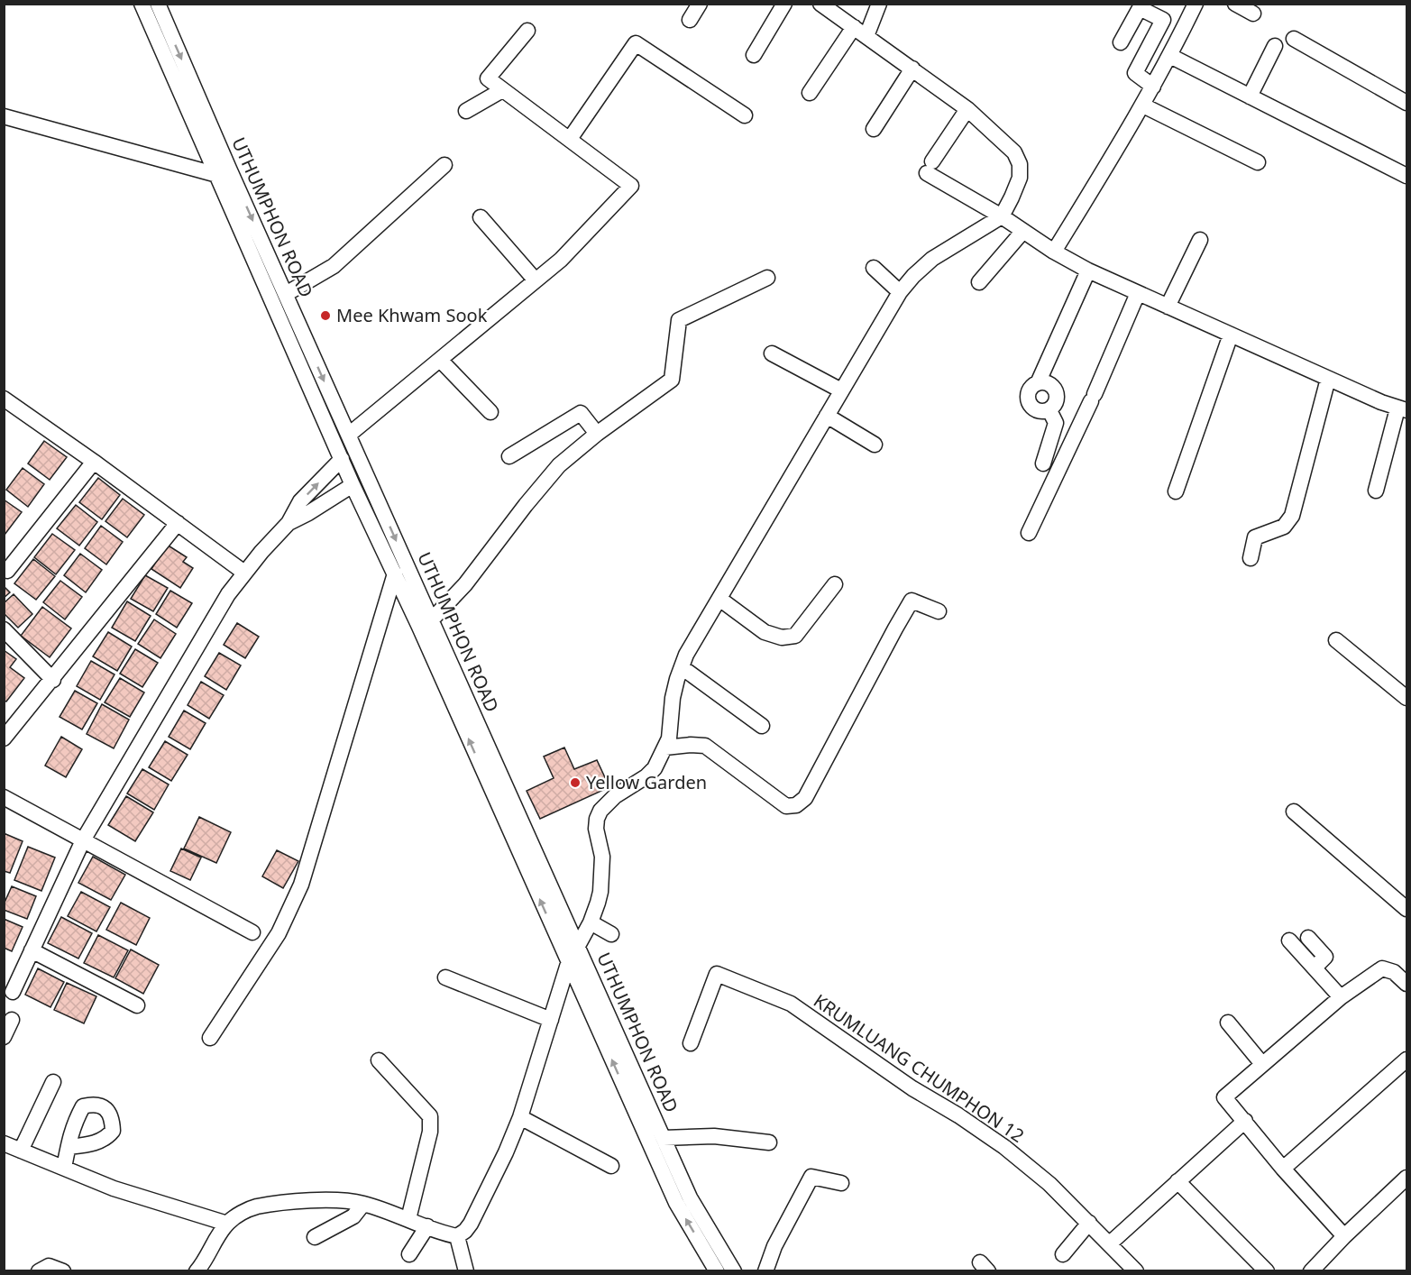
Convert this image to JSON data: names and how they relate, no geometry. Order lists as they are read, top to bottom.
{
  "streets": {
    "street": ["UTHUMPHON ROAD", "KRUMLUANG CHUMPHON 12"]
  },
  "places": ["Mee Khwam Sook", "Yellow Garden"]
}
